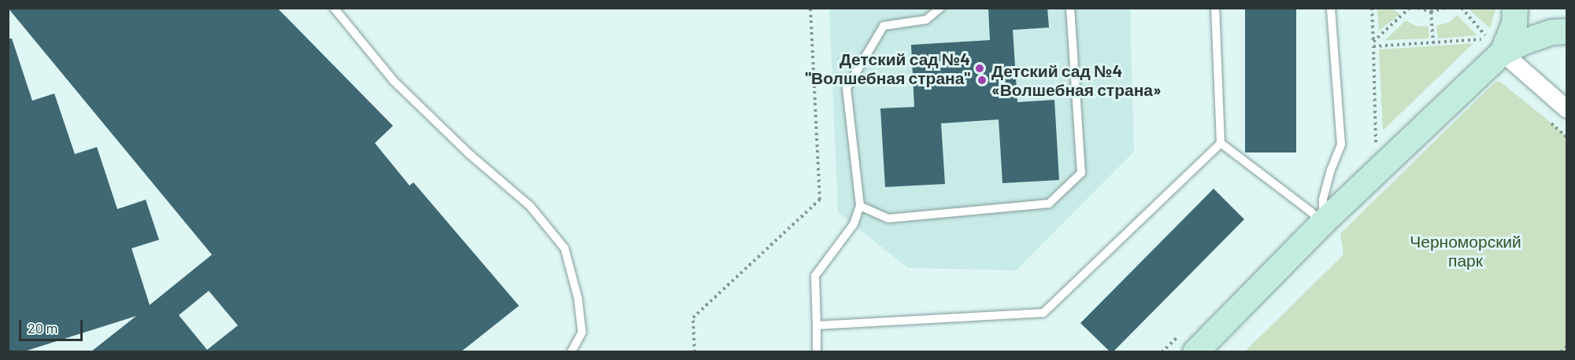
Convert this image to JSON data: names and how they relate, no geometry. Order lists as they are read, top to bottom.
{
  "parks": ["Черноморский парк"],
  "places": ["Детский сад №4 \"Волшебная страна\"", "Детский сад №4 «Волшебная страна»"],
  "scale_bar": "20 m"
}
